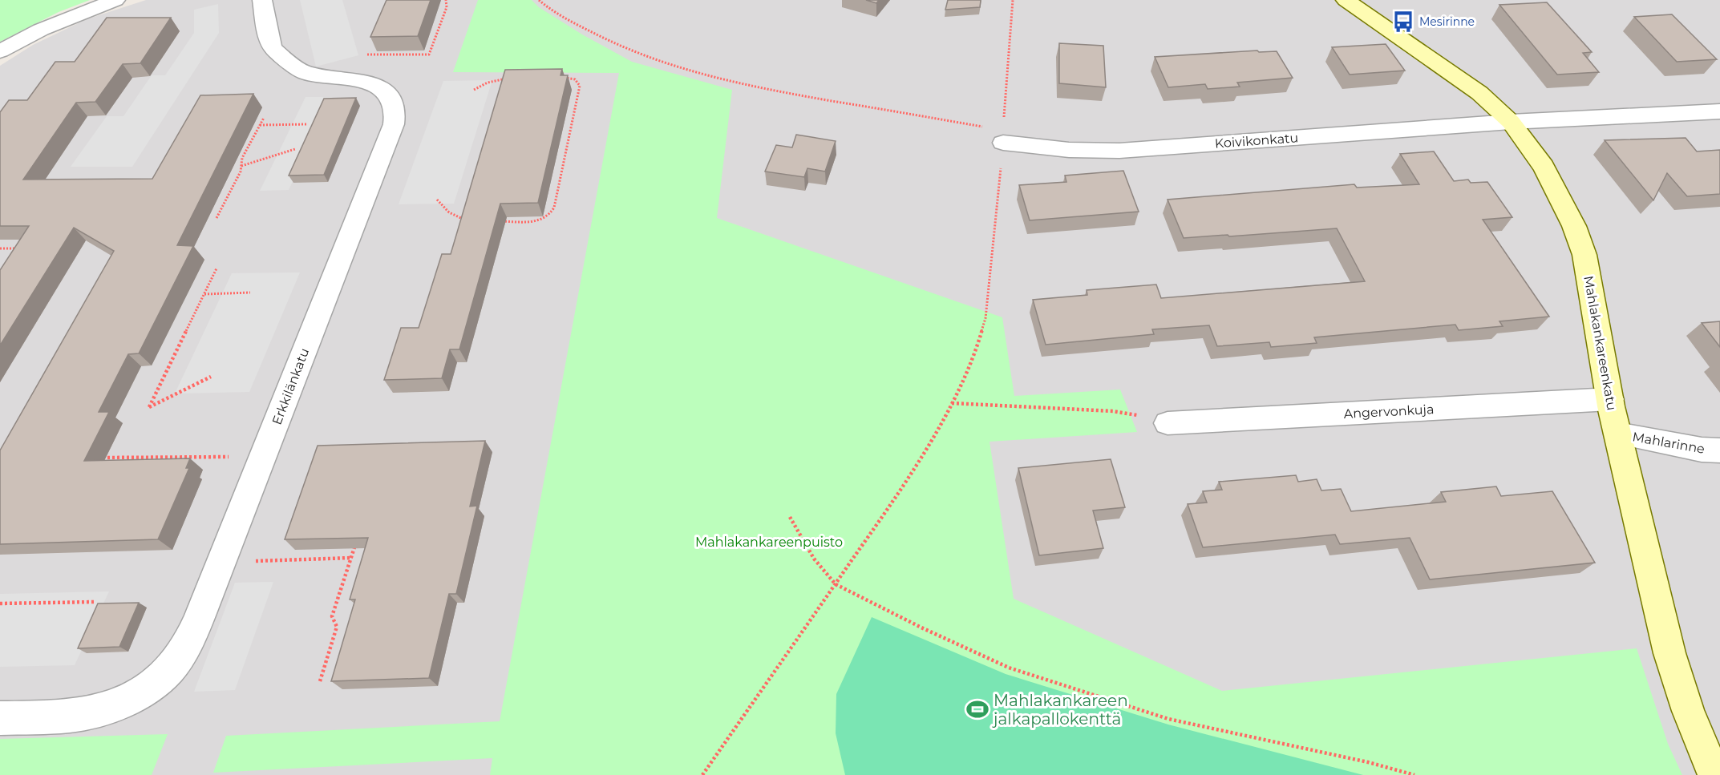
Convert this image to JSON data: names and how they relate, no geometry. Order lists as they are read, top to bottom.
{
  "streets": {
    "street": [
      "Koivikonkatu",
      "Mahlakankareenkatu",
      "Erkkilänkatu",
      "Angervonkuja",
      "Mahlarinne"
    ]
  },
  "crossings": [
    ["Koivikonkatu", "Mahlakankareenkatu"],
    ["Mahlakankareenkatu", "Angervonkuja"],
    ["Mahlakankareenkatu", "Mahlarinne"]
  ],
  "parks": ["Mahlakankareenpuisto"],
  "places": {
    "bus stop": ["Mesirinne"],
    "sports": ["Mahlakankareen jalkapallokenttä"]
  }
}
